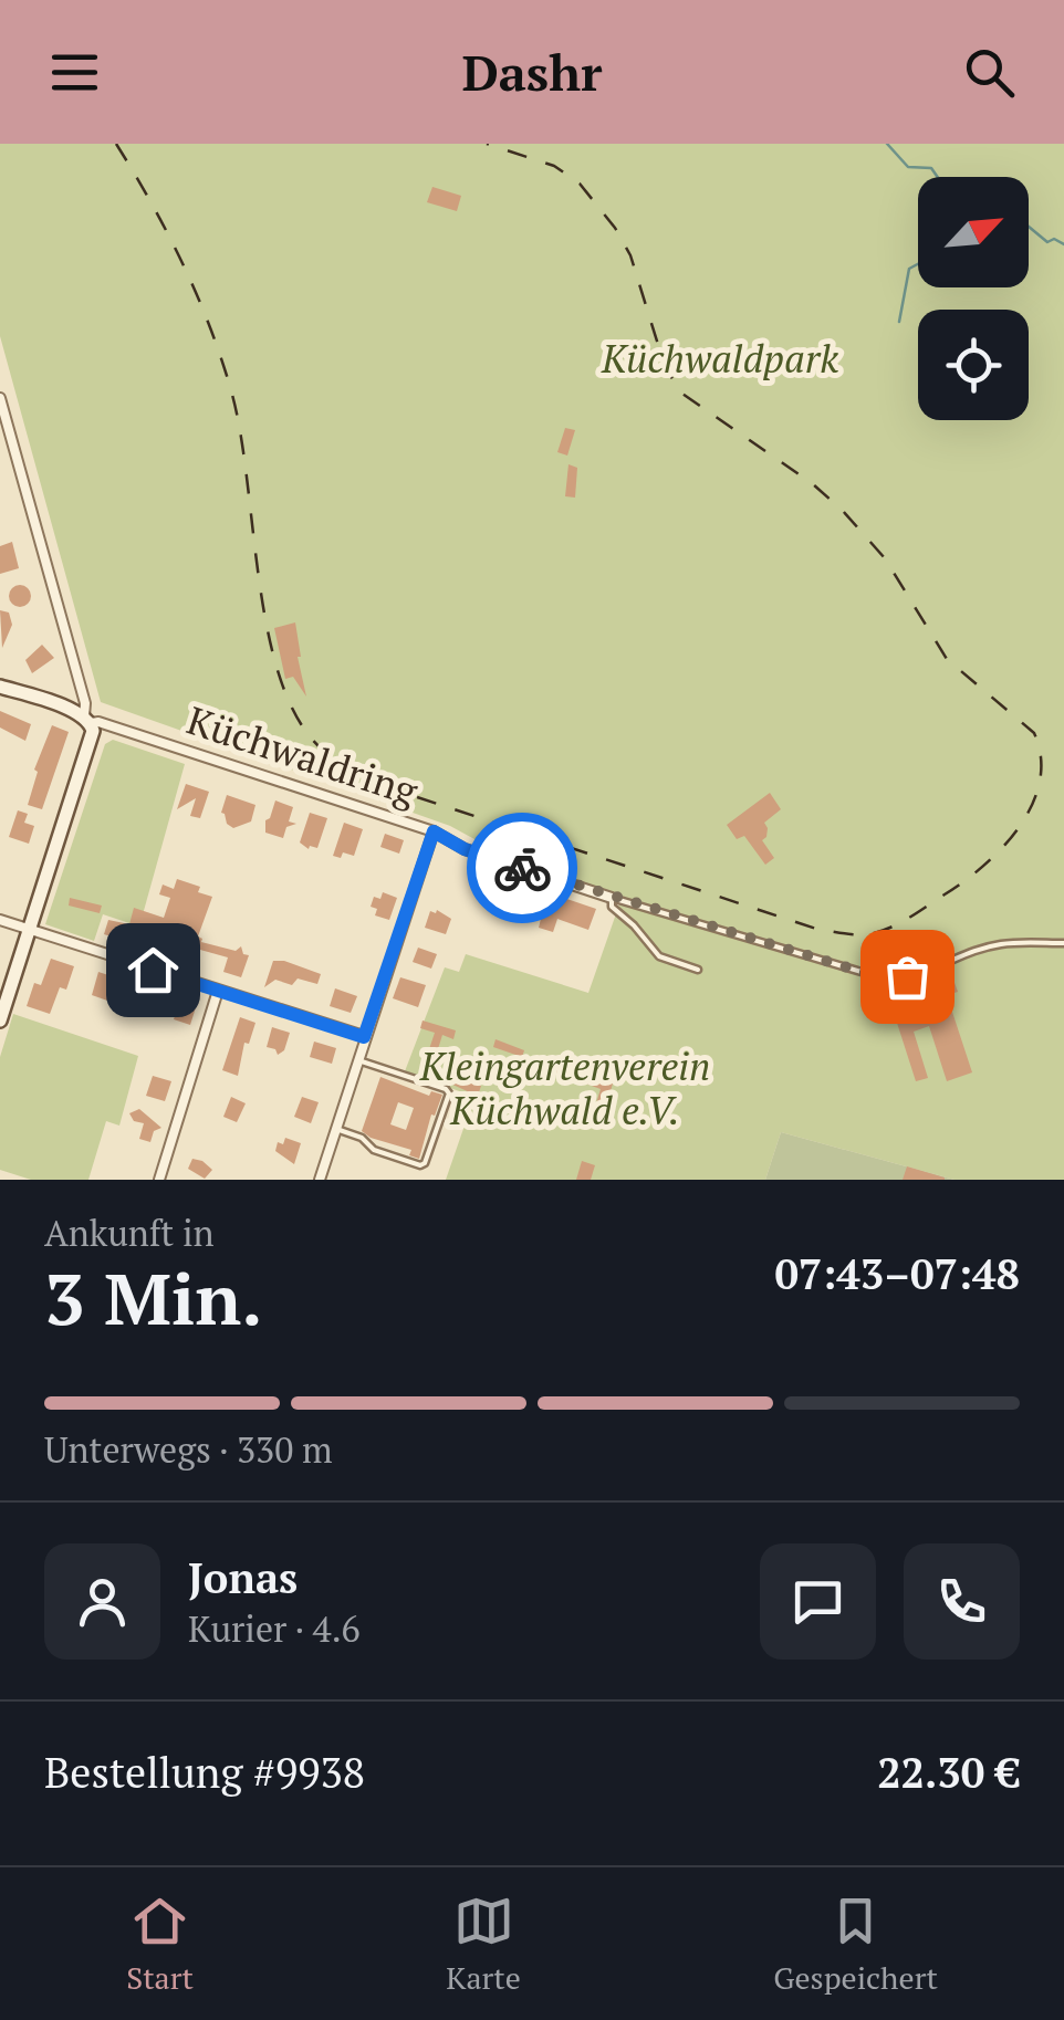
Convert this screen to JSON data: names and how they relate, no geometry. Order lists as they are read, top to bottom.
{
  "streets": {
    "street": ["Küchwaldring"]
  },
  "parks": ["Küchwaldpark", "Kleingartenverein Küchwald e.V."],
  "north": "top right",
  "page": {
    "header": "Dashr",
    "heading": ["3 Min.", "Ankunft in", "07:43–07:48"],
    "panel": [
      "Jonas",
      "Kurier · 4.6",
      "Bestellung #9938",
      "22.30 €"
    ],
    "bar": "Unterwegs · 330 m",
    "tabs": ["Start", "Karte", "Gespeichert"]
  }
}
